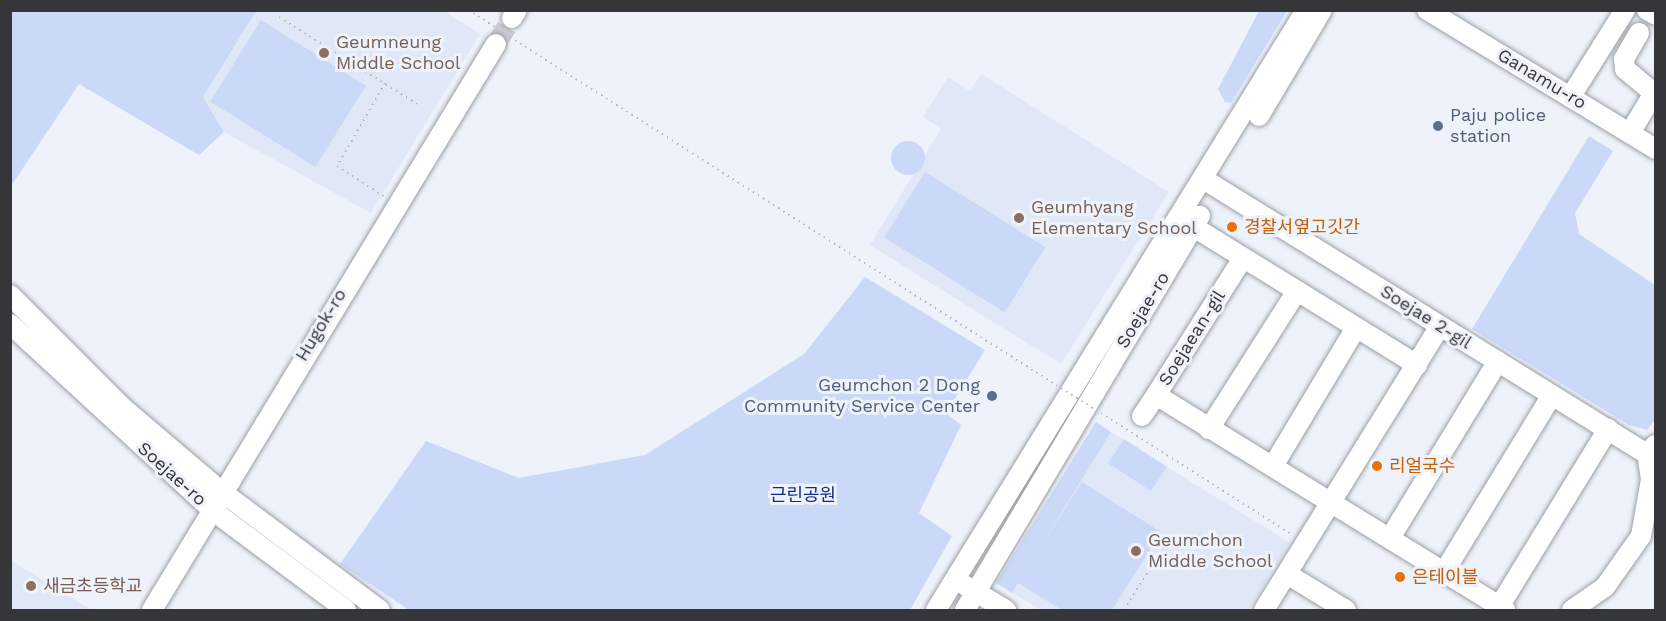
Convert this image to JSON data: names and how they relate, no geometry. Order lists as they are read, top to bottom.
{
  "streets": {
    "street": [
      "Ganamu-ro",
      "Soejae-ro",
      "Soejae 2-gil",
      "Hugok-ro",
      "Soejaean-gil"
    ]
  },
  "crossings": [
    ["Soejae-ro", "Hugok-ro"],
    ["Soejae 2-gil", "Soejaean-gil"]
  ],
  "parks": ["근린공원"],
  "places": [
    "Geumneung Middle School",
    "Paju police station",
    "Geumhyang Elementary School",
    "경찰서옆고깃간",
    "Geumchon 2 Dong Community Service Center",
    "리얼국수",
    "Geumchon Middle School",
    "은테이블",
    "새금초등학교"
  ]
}
